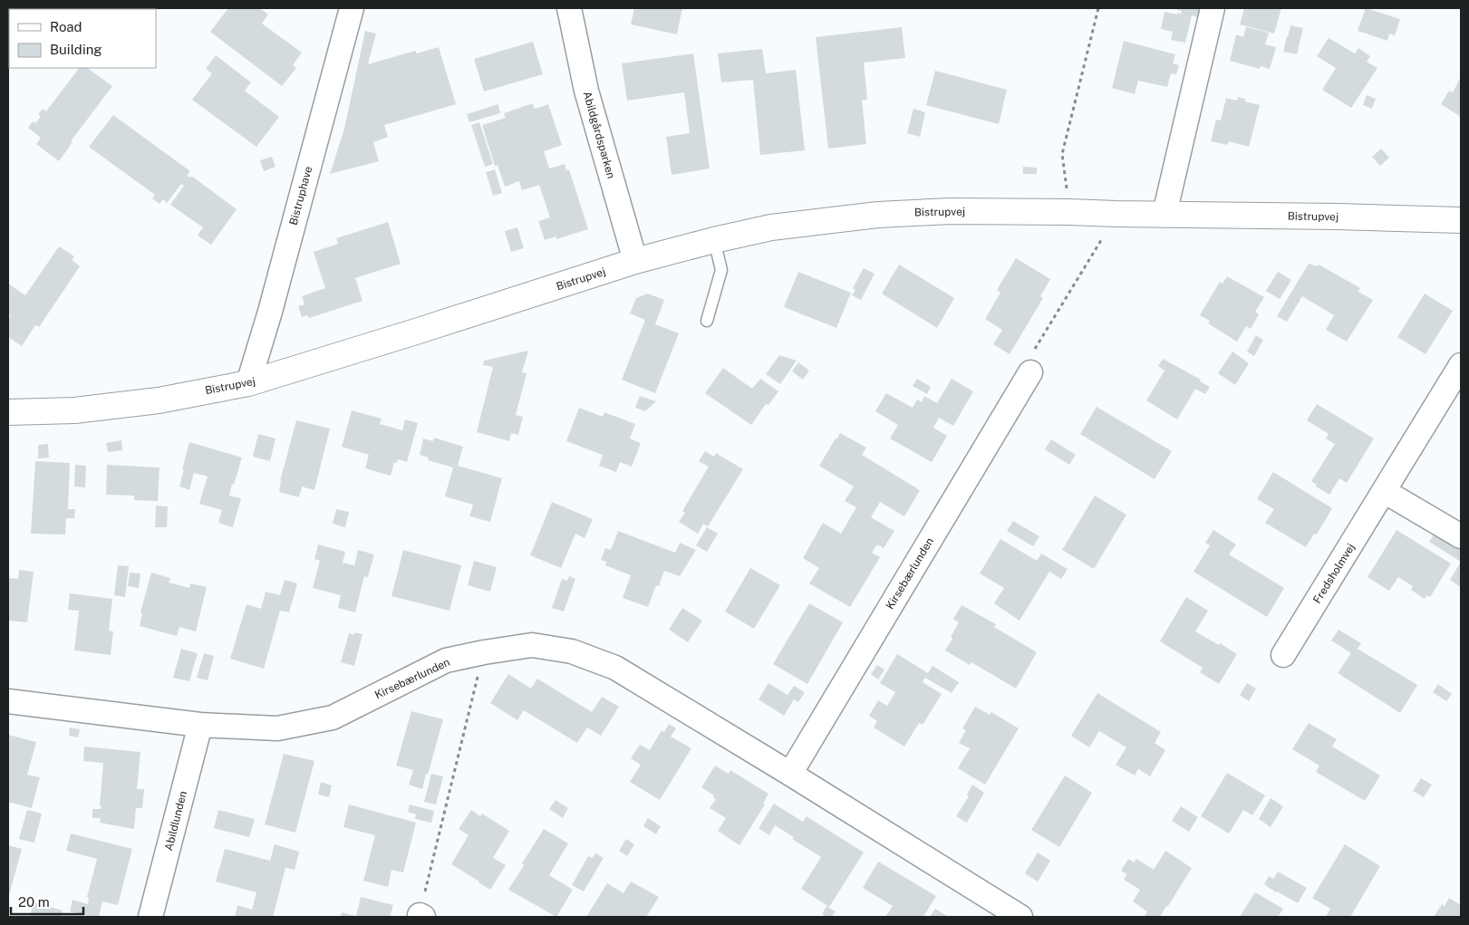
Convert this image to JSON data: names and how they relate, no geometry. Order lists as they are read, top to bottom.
{
  "streets": {
    "main road": ["Bistrupvej"],
    "street": [
      "Abildgårdsparken",
      "Bistruphave",
      "Kirsebærlunden",
      "Fredsholmvej",
      "Abildlunden"
    ]
  },
  "crossings": [
    ["Abildgårdsparken", "Bistrupvej"],
    ["Bistruphave", "Bistrupvej"],
    ["Kirsebærlunden", "Abildlunden"]
  ],
  "legend": ["Road", "Building"],
  "scale_bar": "20 m"
}
